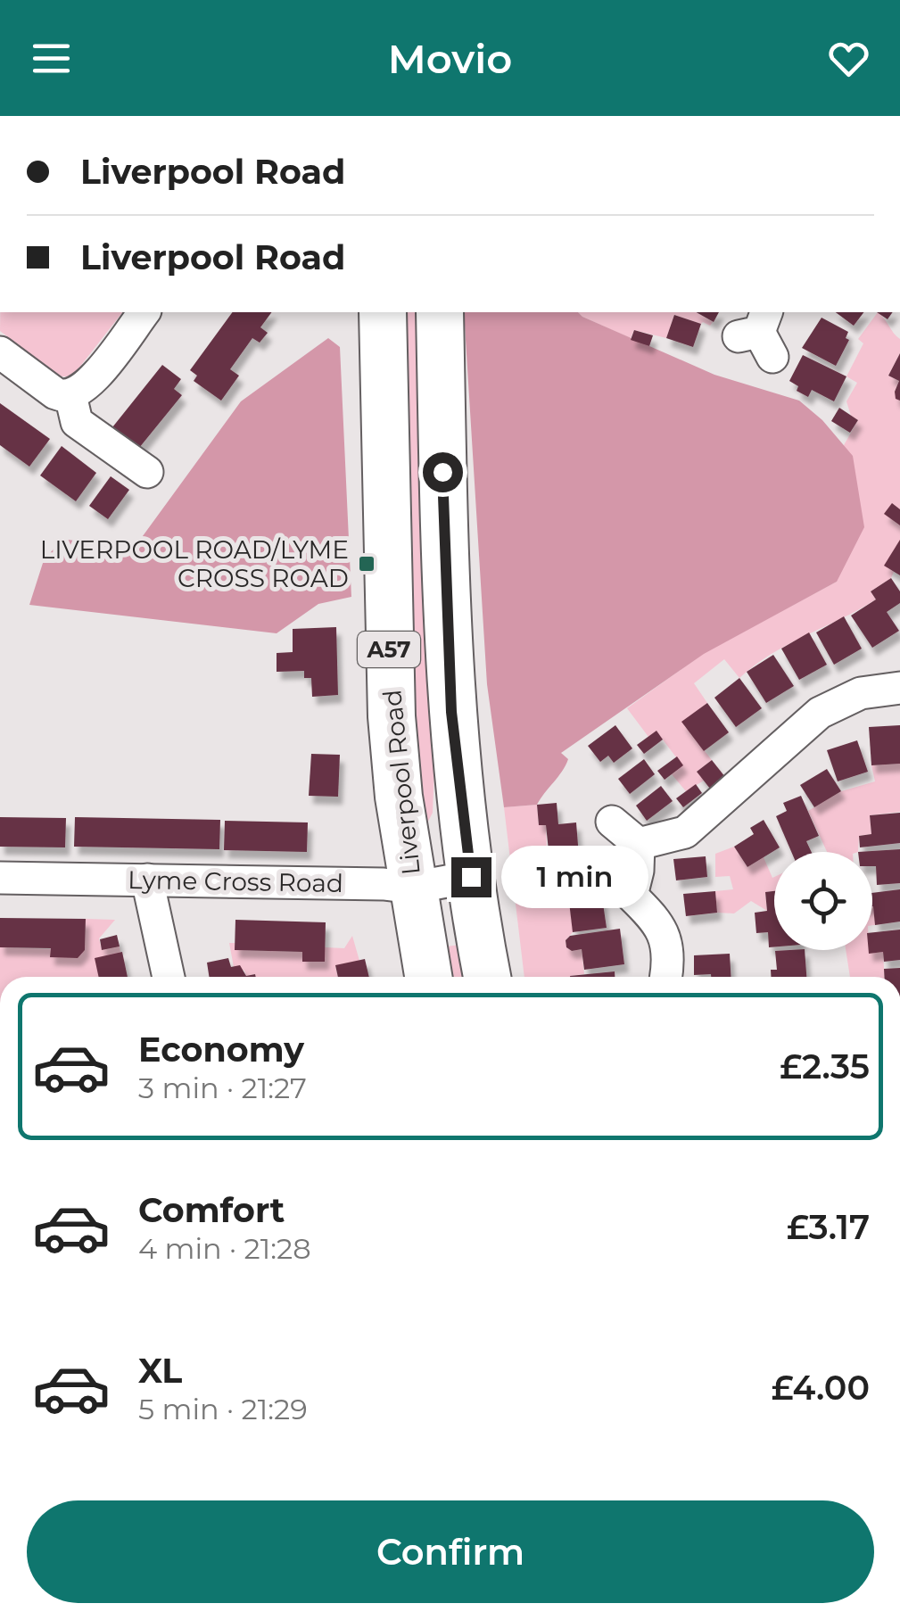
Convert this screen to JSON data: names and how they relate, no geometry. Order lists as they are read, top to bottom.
{
  "streets": {
    "highway": ["A57", "Liverpool Road"],
    "street": ["Lyme Cross Road"]
  },
  "crossings": [
    ["A57", "Lyme Cross Road"],
    ["Liverpool Road", "Lyme Cross Road"]
  ],
  "places": {
    "transit": ["LIVERPOOL ROAD/LYME CROSS ROAD"]
  },
  "page": {
    "header": "Movio",
    "banner": ["Liverpool Road", "Liverpool Road"],
    "bubble": "1 min",
    "list": [
      {
        "name": "Economy",
        "note": "3 min · 21:27",
        "value": "£2.35"
      },
      {
        "name": "Comfort",
        "note": "4 min · 21:28",
        "value": "£3.17"
      },
      {
        "name": "XL",
        "note": "5 min · 21:29",
        "value": "£4.00"
      }
    ],
    "buttons": "Confirm"
  }
}
